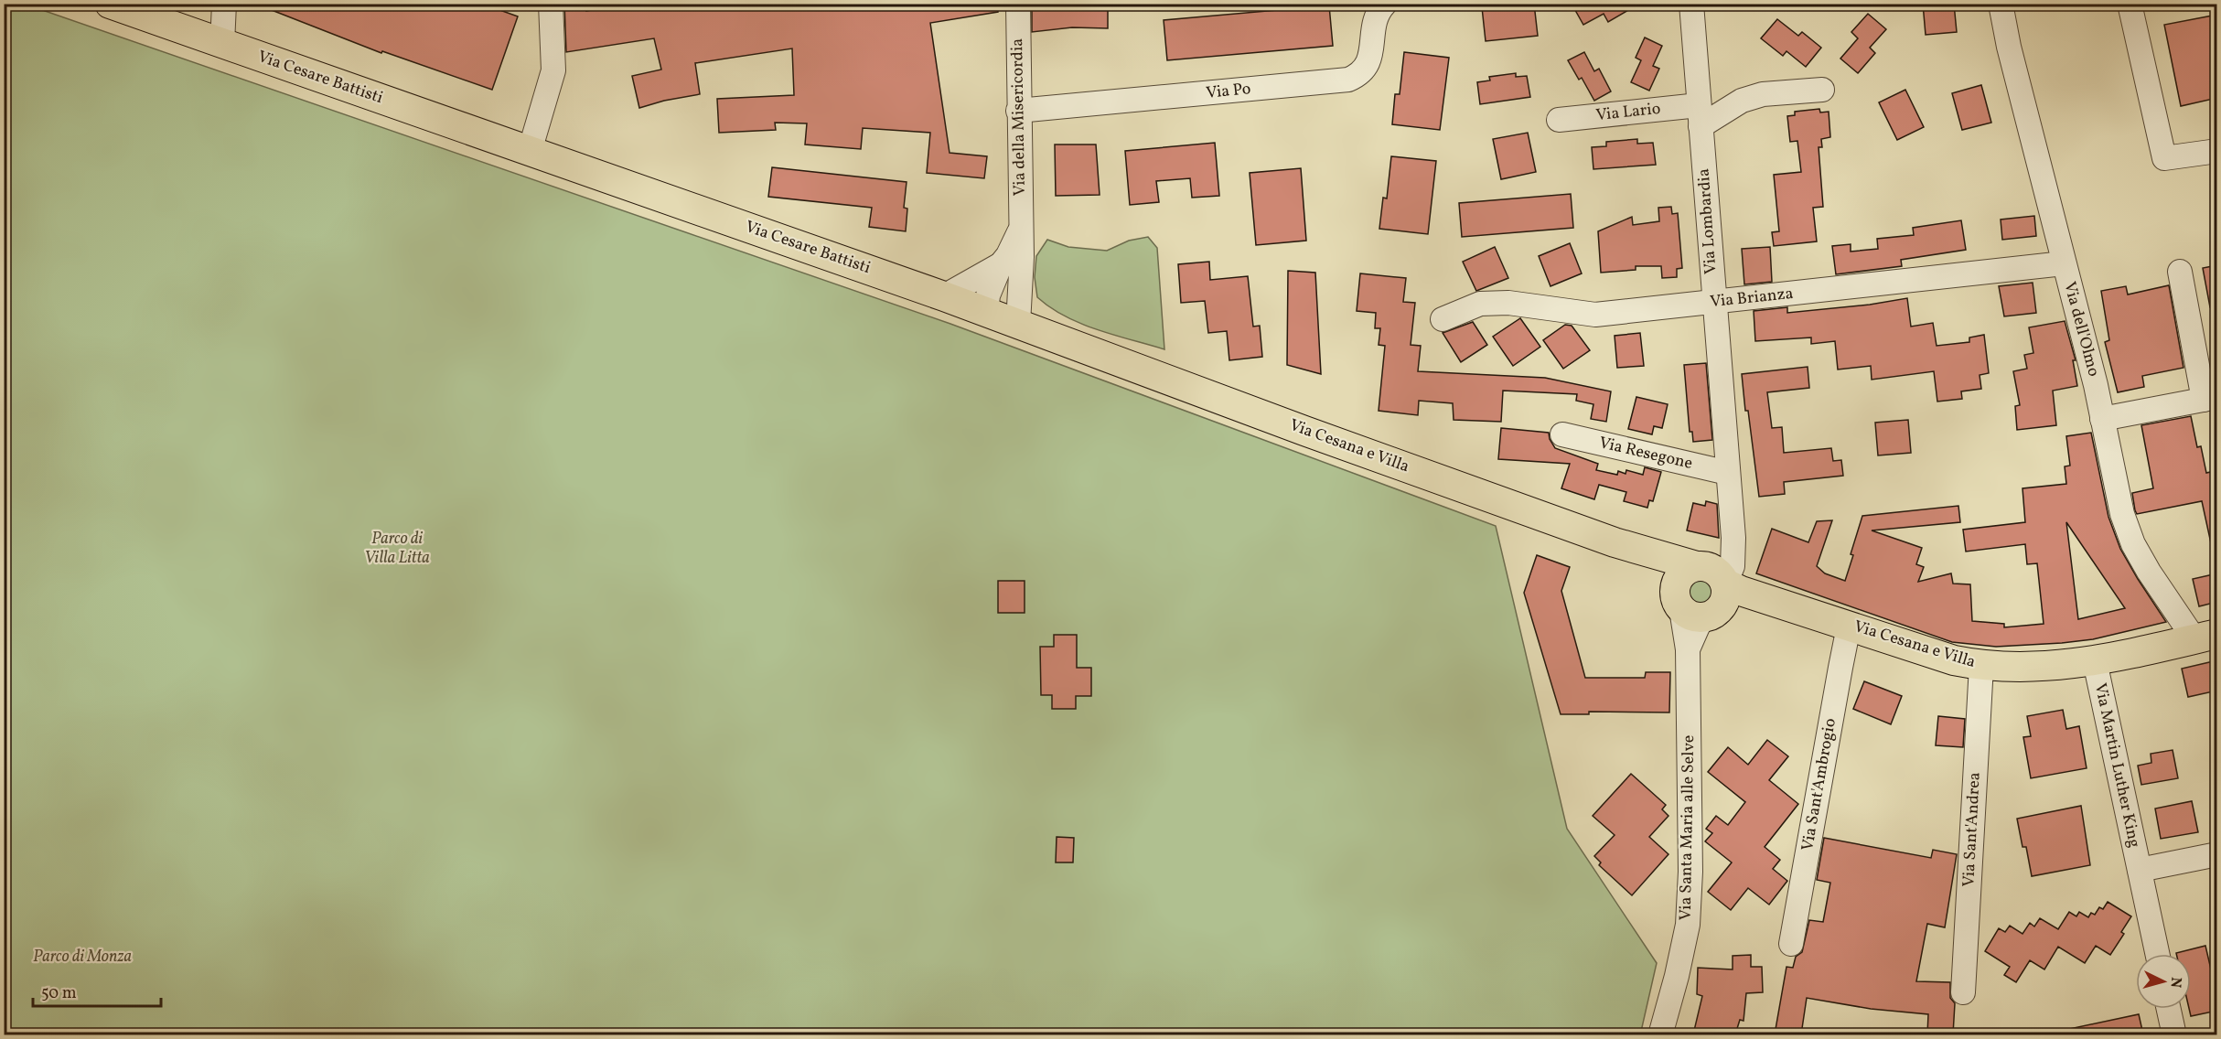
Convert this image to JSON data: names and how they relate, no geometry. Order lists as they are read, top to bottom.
{
  "streets": {
    "main road": ["Via Cesare Battisti", "Via Cesana e Villa"],
    "street": [
      "Via Po",
      "Via Lario",
      "Via della Misericordia",
      "Via Lombardia",
      "Via Brianza",
      "Via dell'Olmo",
      "Via Resegone",
      "Via Martin Luther King",
      "Via Sant'Ambrogio",
      "Via Santa Maria alle Selve",
      "Via Sant'Andrea"
    ]
  },
  "crossings": [
    ["Via Cesare Battisti", "Via della Misericordia"],
    ["Via Cesare Battisti", "Via Cesana e Villa"],
    ["Via Po", "Via della Misericordia"],
    ["Via Lario", "Via Lombardia"],
    ["Via Lombardia", "Via Brianza"],
    ["Via Lombardia", "Via Cesana e Villa"],
    ["Via Lombardia", "Via Resegone"],
    ["Via Lombardia", "Via Santa Maria alle Selve"],
    ["Via Brianza", "Via dell'Olmo"],
    ["Via dell'Olmo", "Via Cesana e Villa"],
    ["Via Cesana e Villa", "Via Martin Luther King"],
    ["Via Cesana e Villa", "Via Sant'Ambrogio"],
    ["Via Cesana e Villa", "Via Santa Maria alle Selve"],
    ["Via Cesana e Villa", "Via Sant'Andrea"]
  ],
  "parks": ["Parco di Villa Litta", "Parco di Monza"],
  "scale_bar": "50 m",
  "north": "right"
}
